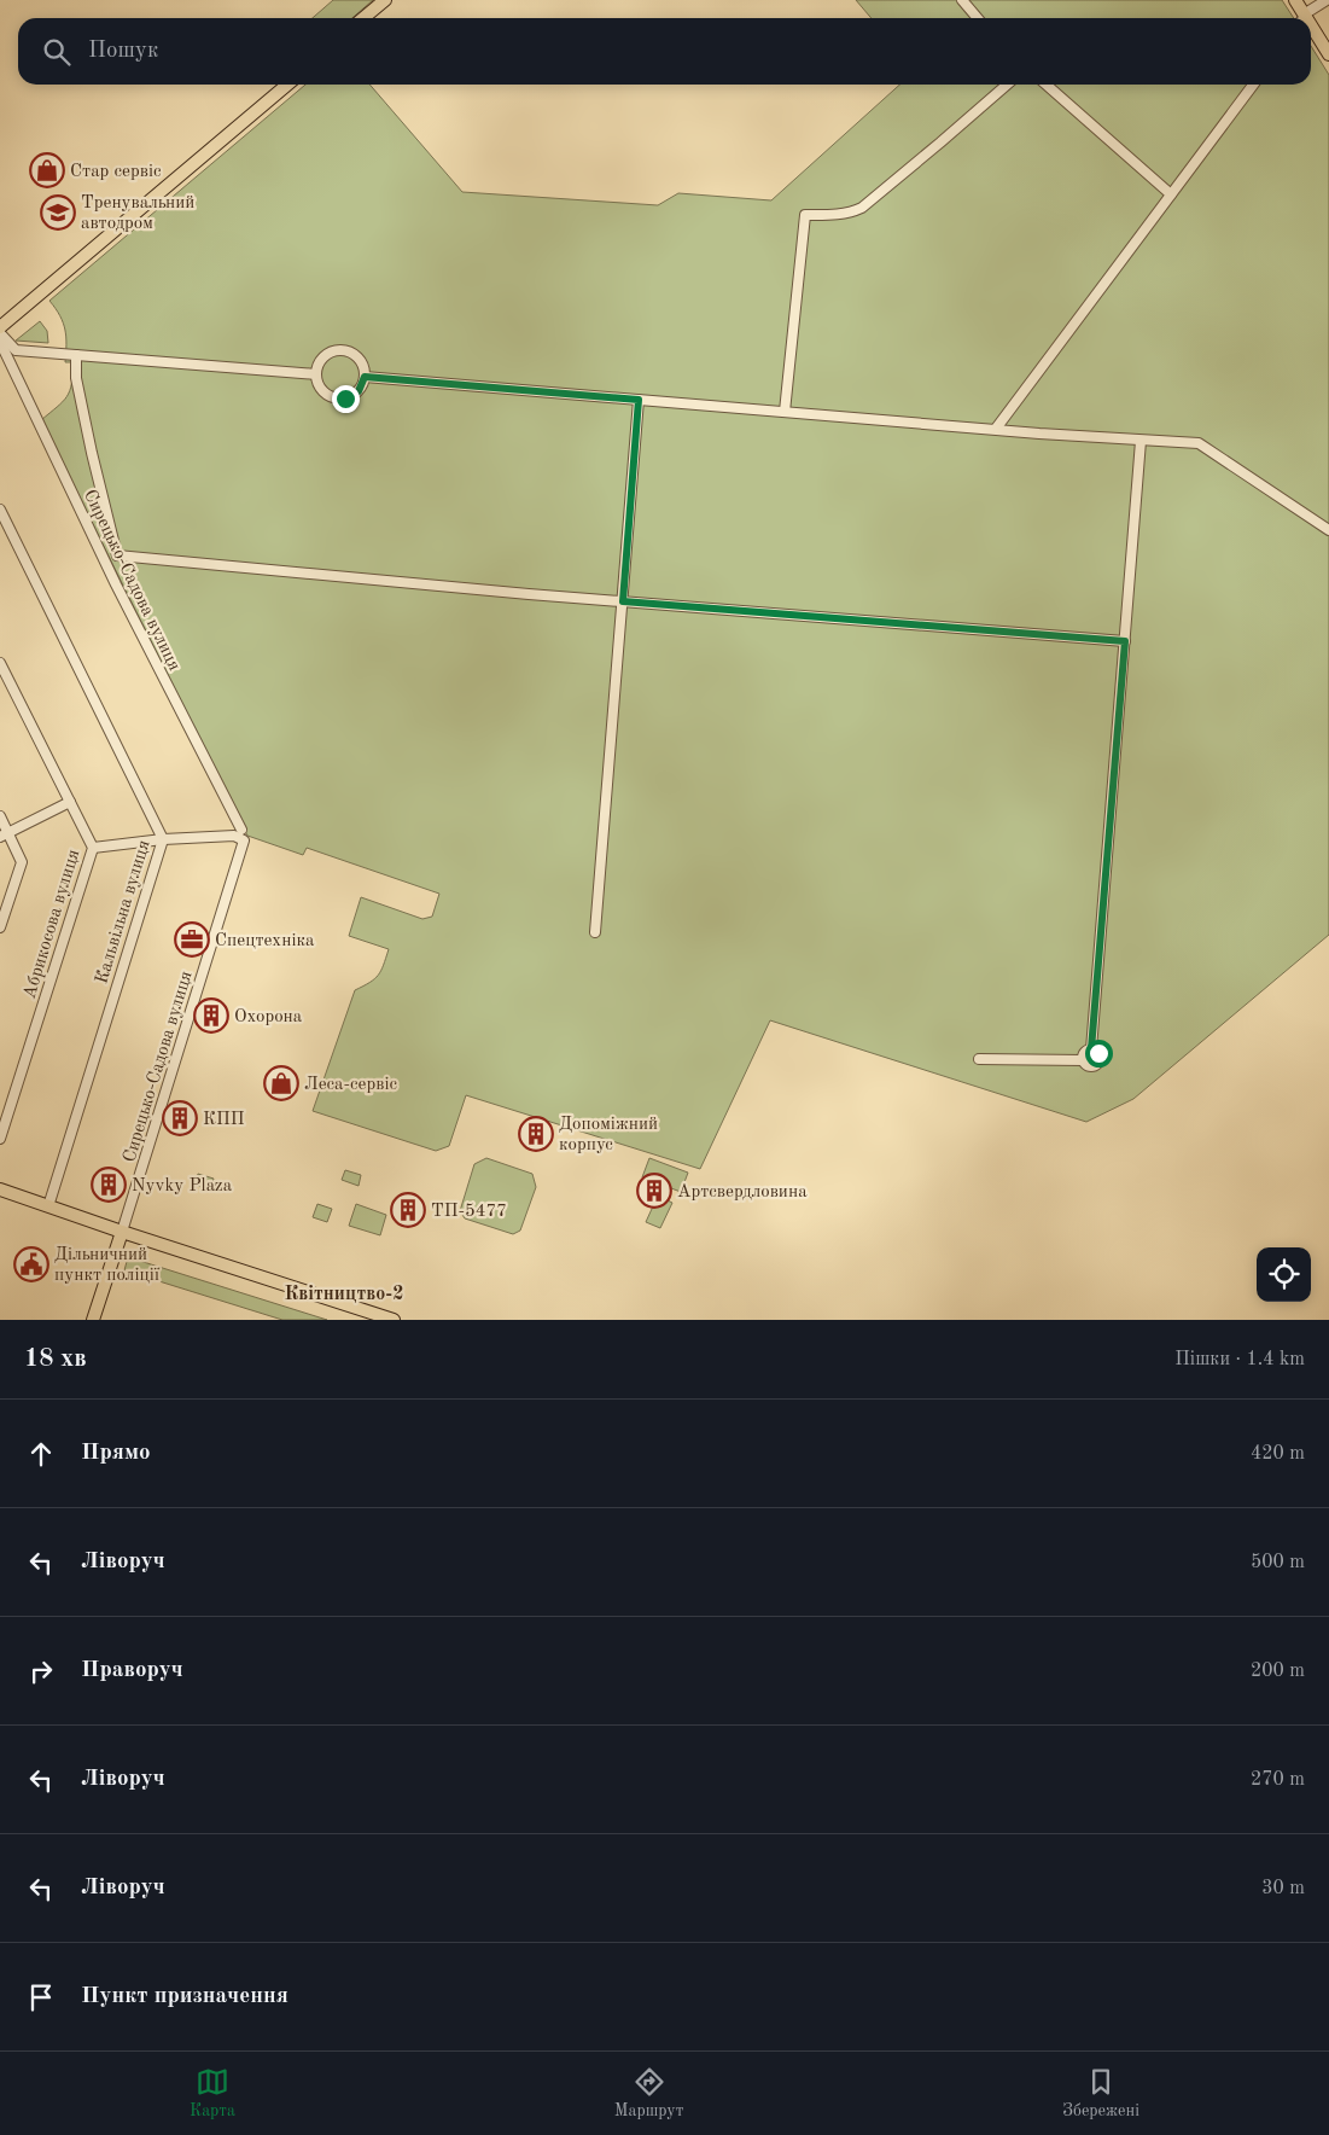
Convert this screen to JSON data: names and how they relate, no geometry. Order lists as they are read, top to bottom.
{
  "streets": {
    "street": ["Сирецько-Садова вулиця", "Кальвільна вулиця", "Абрикосова вулиця"]
  },
  "crossings": [
    ["Сирецько-Садова вулиця", "Кальвільна вулиця"]
  ],
  "districts": ["Квітництво-2"],
  "places": {
    "shop": ["Стар сервіс", "Леса-сервіс"],
    "school or university": ["Тренувальний автодром"],
    "office": ["Спецтехніка"],
    "building": [
      "Охорона",
      "КПП",
      "Допоміжний корпус",
      "Nyvky Plaza",
      "Артсвердловина",
      "ТП-5477"
    ],
    "public building": ["Дільничний пункт поліції"]
  },
  "page": {
    "search": "Пошук",
    "heading": ["18 хв", "Пішки · 1.4 km"],
    "list": [
      ["Прямо", "420 m"],
      ["Ліворуч", "500 m"],
      ["Праворуч", "200 m"],
      ["Ліворуч", "270 m"],
      ["Ліворуч", "30 m"],
      "Пункт призначення"
    ],
    "nav": ["Карта", "Маршрут", "Збережені"]
  }
}
